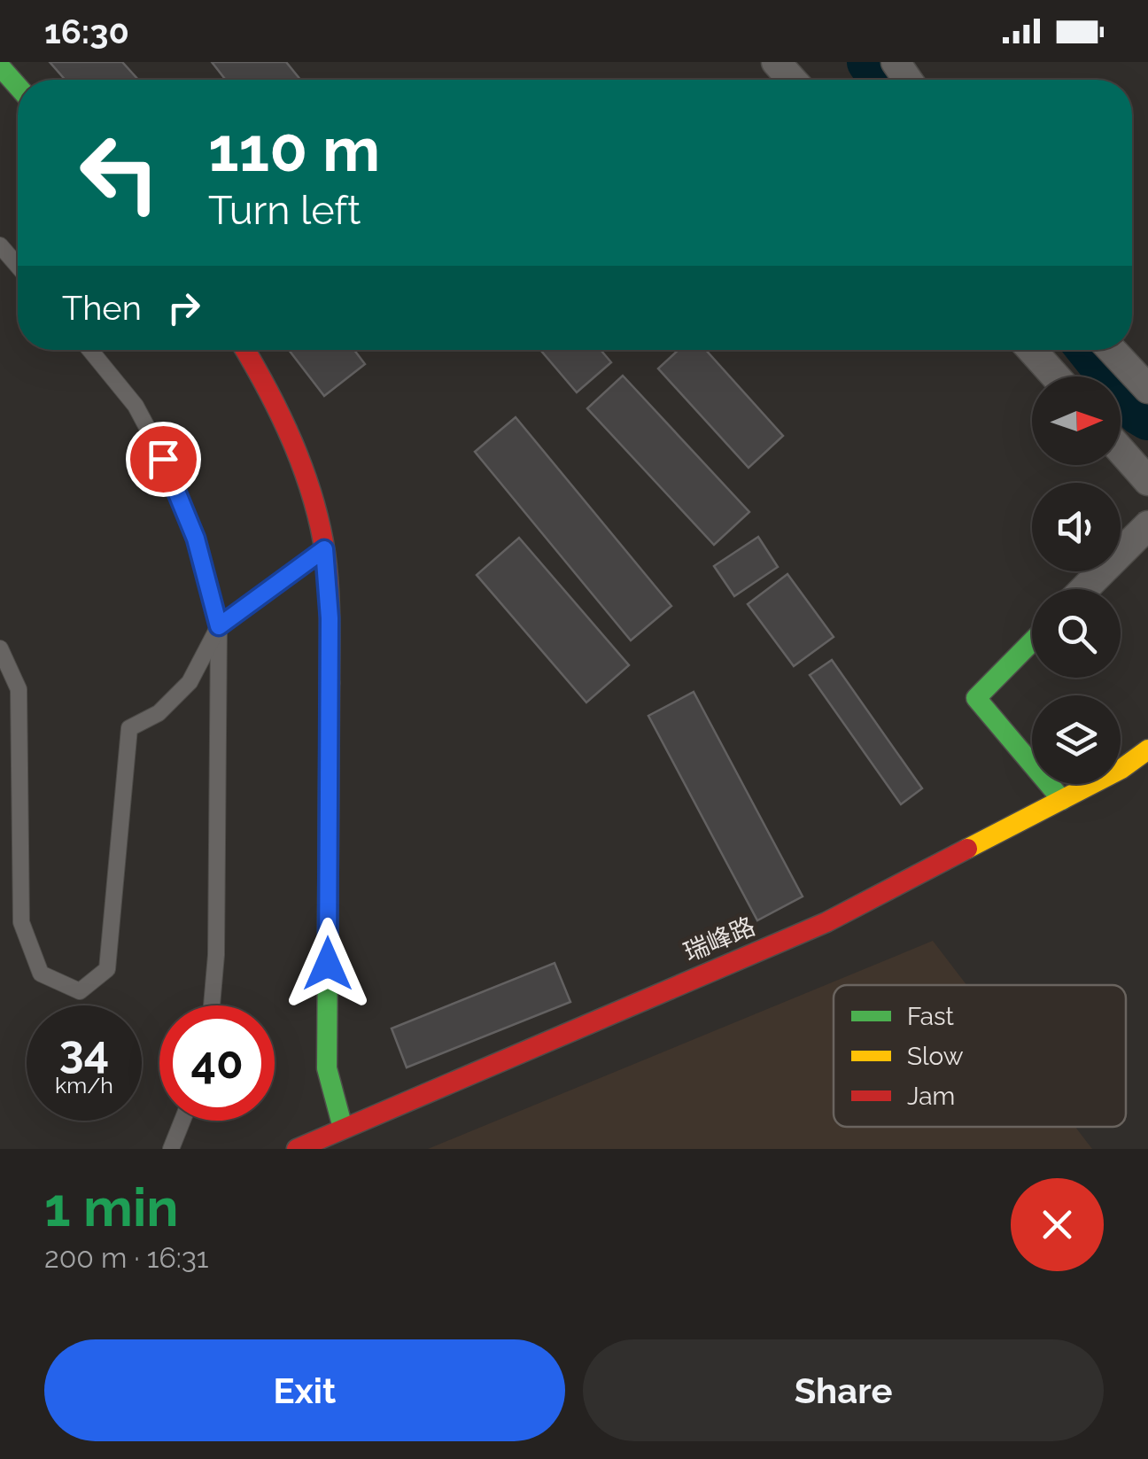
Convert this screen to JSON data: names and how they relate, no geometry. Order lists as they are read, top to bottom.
{
  "streets": {
    "street": ["瑞峰路"]
  },
  "legend": ["Fast", "Slow", "Jam"],
  "north": "right",
  "page": {
    "status": "16:30",
    "turn": ["110 m", "Turn left"],
    "then": "Then",
    "speed": "34 km/h",
    "limit": "40",
    "heading": ["1 min", "200 m · 16:31"],
    "buttons": ["Exit", "Share"]
  }
}
